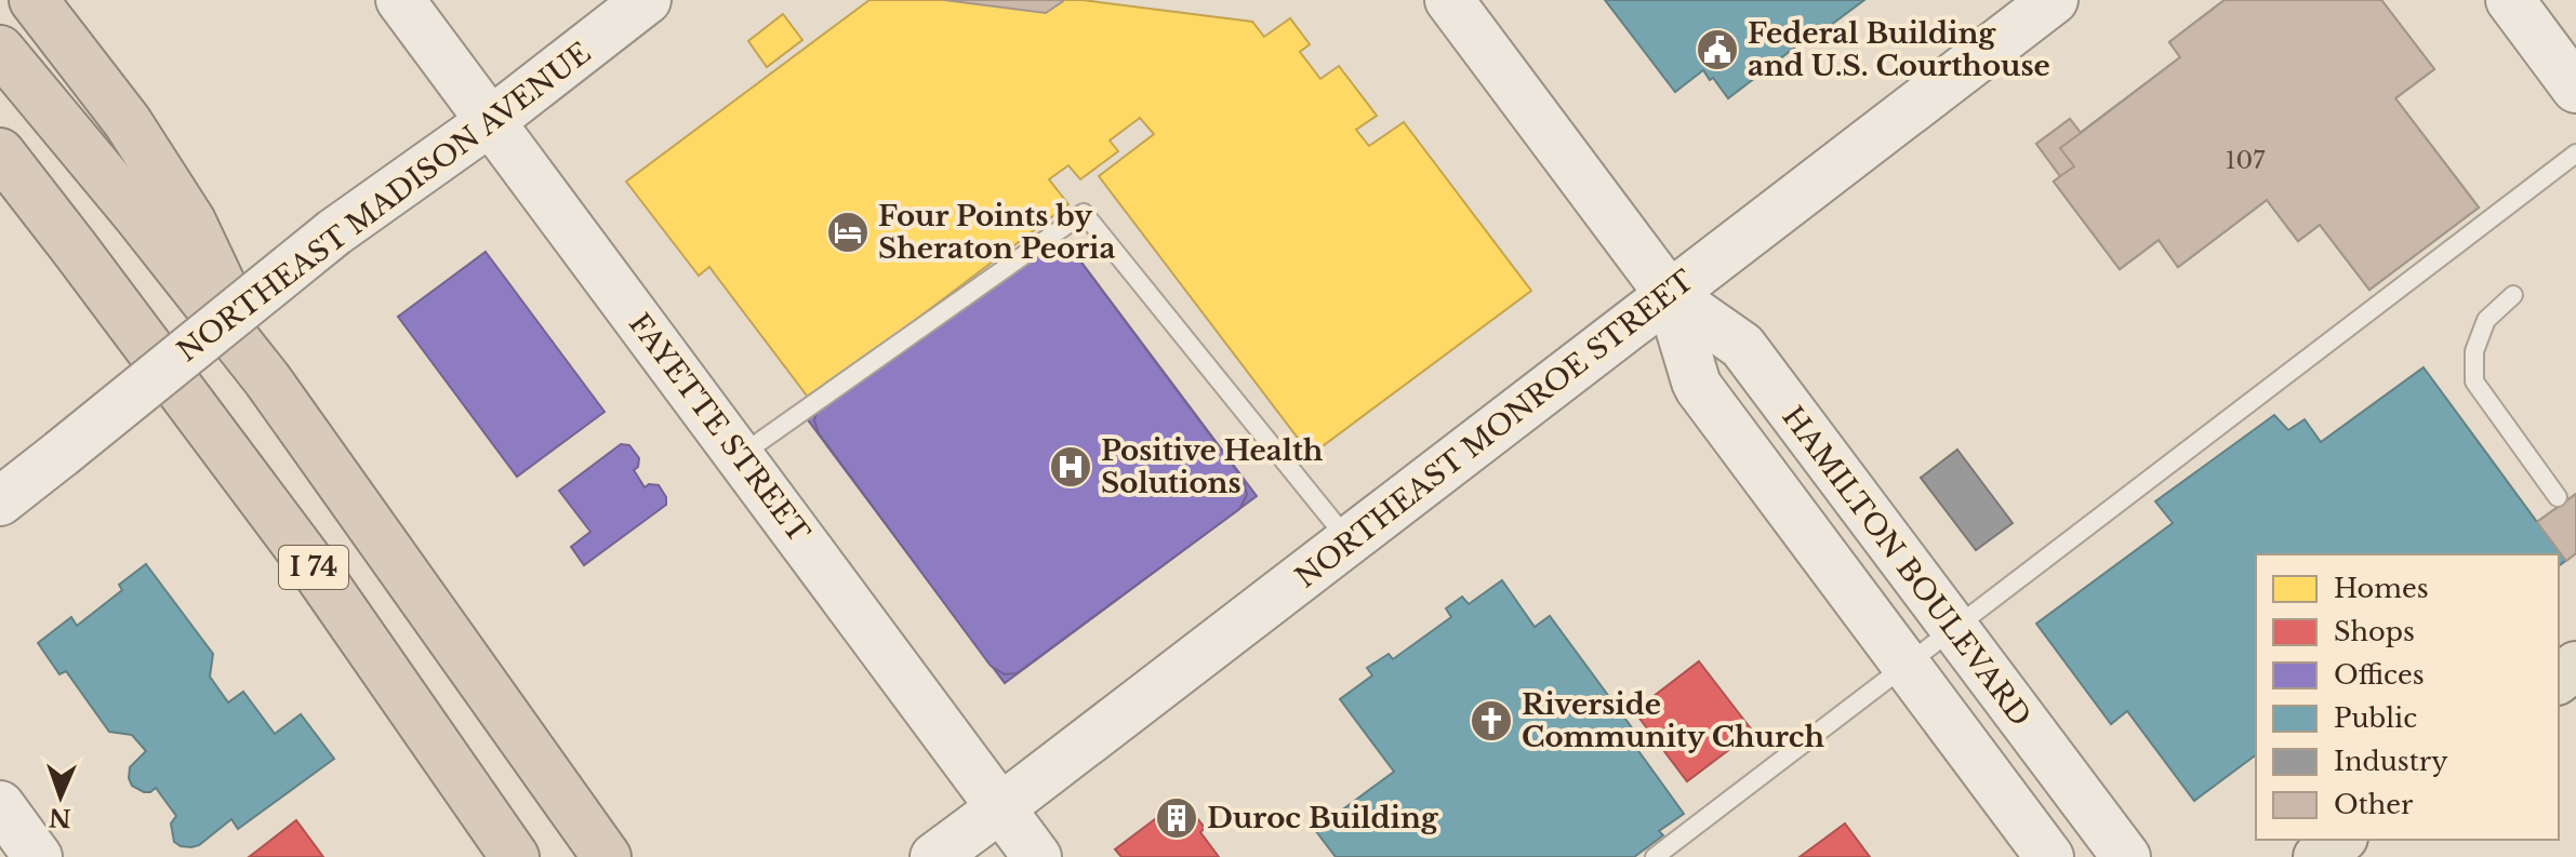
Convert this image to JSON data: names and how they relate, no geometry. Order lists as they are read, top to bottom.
{
  "streets": {
    "highway": ["I 74"],
    "street": [
      "NORTHEAST MADISON AVENUE",
      "FAYETTE STREET",
      "NORTHEAST MONROE STREET",
      "HAMILTON BOULEVARD"
    ]
  },
  "crossings": [
    ["NORTHEAST MADISON AVENUE", "FAYETTE STREET"],
    ["FAYETTE STREET", "NORTHEAST MONROE STREET"],
    ["NORTHEAST MONROE STREET", "HAMILTON BOULEVARD"]
  ],
  "places": {
    "public building": ["Federal Building and U.S. Courthouse"],
    "hotel": ["Four Points by Sheraton Peoria"],
    "hospital": ["Positive Health Solutions"],
    "church": ["Riverside Community Church"],
    "building": ["Duroc Building"]
  },
  "house_numbers": ["107"],
  "legend": [
    "Homes",
    "Shops",
    "Offices",
    "Public",
    "Industry",
    "Other"
  ],
  "north": "bottom"
}
